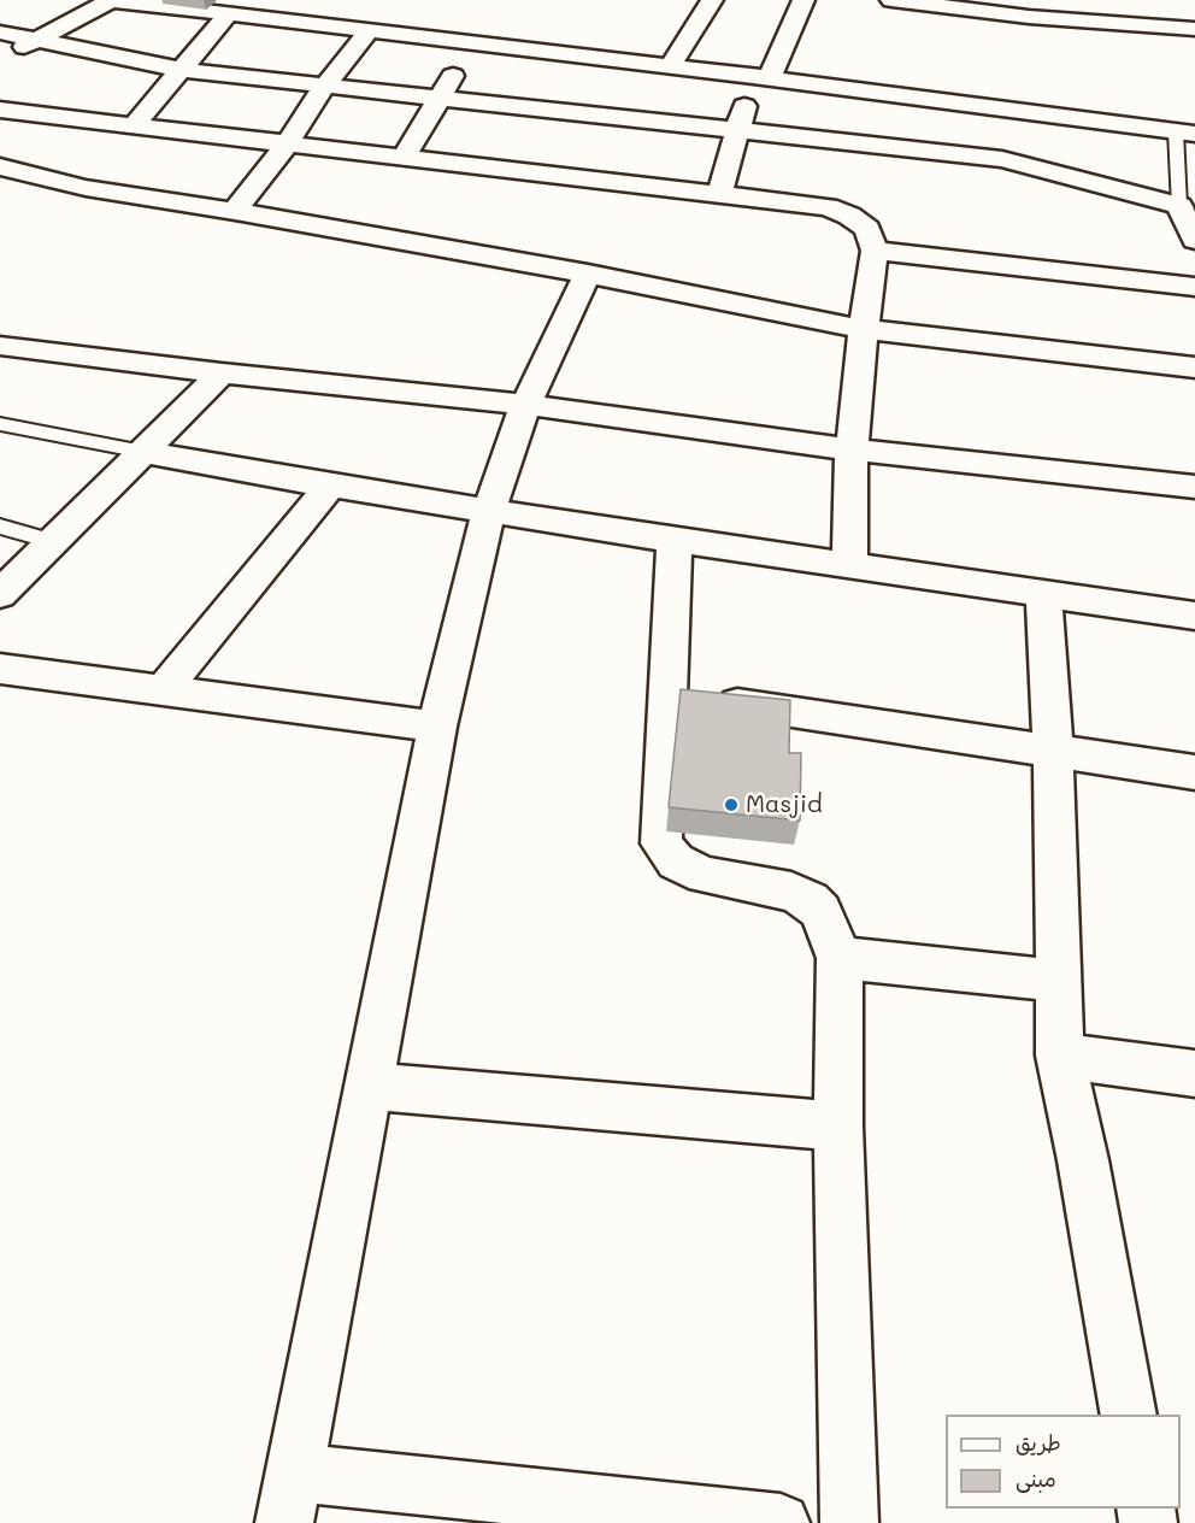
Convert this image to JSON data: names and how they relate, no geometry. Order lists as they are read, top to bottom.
{
  "places": ["Masjid"],
  "legend": ["طريق", "مبنى"]
}
